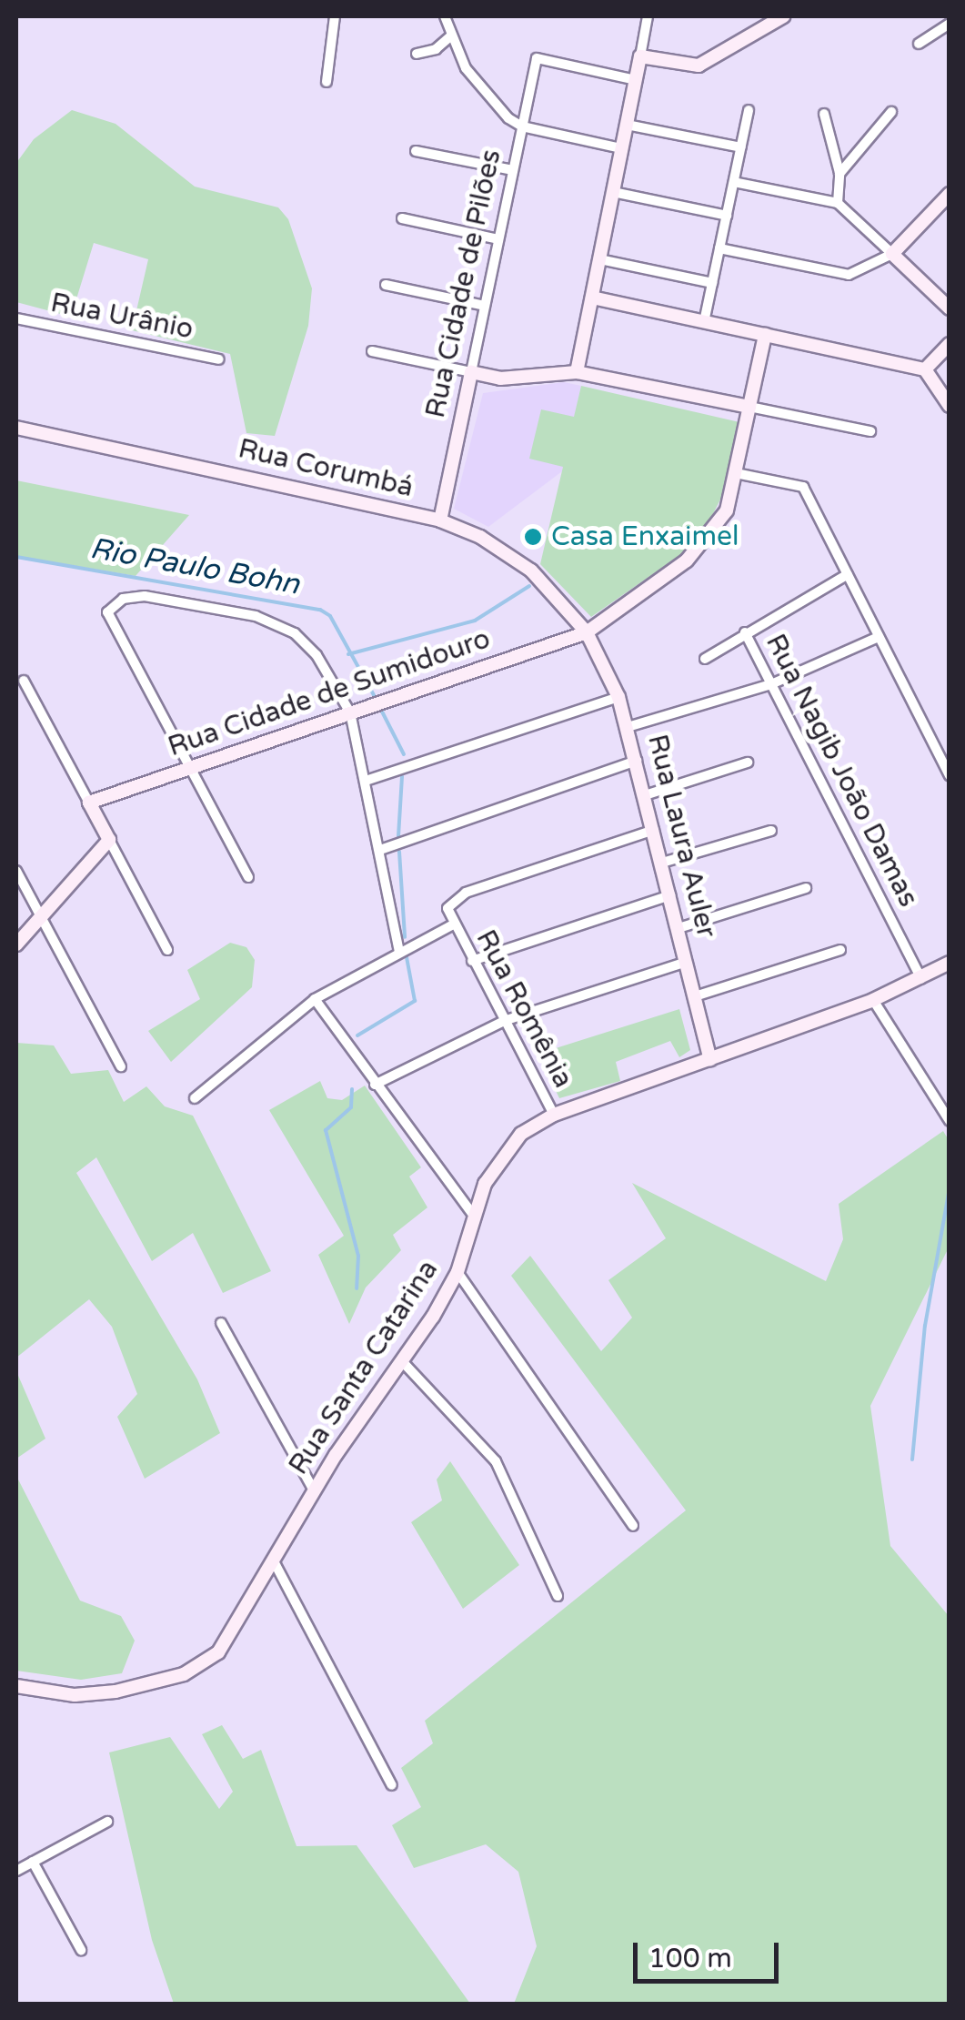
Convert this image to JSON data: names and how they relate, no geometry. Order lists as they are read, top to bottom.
{
  "streets": {
    "street": [
      "Rua Cidade de Pilões",
      "Rua Urânio",
      "Rua Corumbá",
      "Rua Cidade de Sumidouro",
      "Rua Nagib João Damas",
      "Rua Laura Auler",
      "Rua Romênia",
      "Rua Santa Catarina"
    ]
  },
  "crossings": [
    ["Rua Cidade de Pilões", "Rua Corumbá"],
    ["Rua Corumbá", "Rua Cidade de Sumidouro"],
    ["Rua Corumbá", "Rua Laura Auler"],
    ["Rua Cidade de Sumidouro", "Rua Laura Auler"],
    ["Rua Nagib João Damas", "Rua Santa Catarina"],
    ["Rua Laura Auler", "Rua Santa Catarina"],
    ["Rua Romênia", "Rua Santa Catarina"]
  ],
  "water": ["Rio Paulo Bohn"],
  "places": ["Casa Enxaimel"],
  "scale_bar": "100 m"
}
